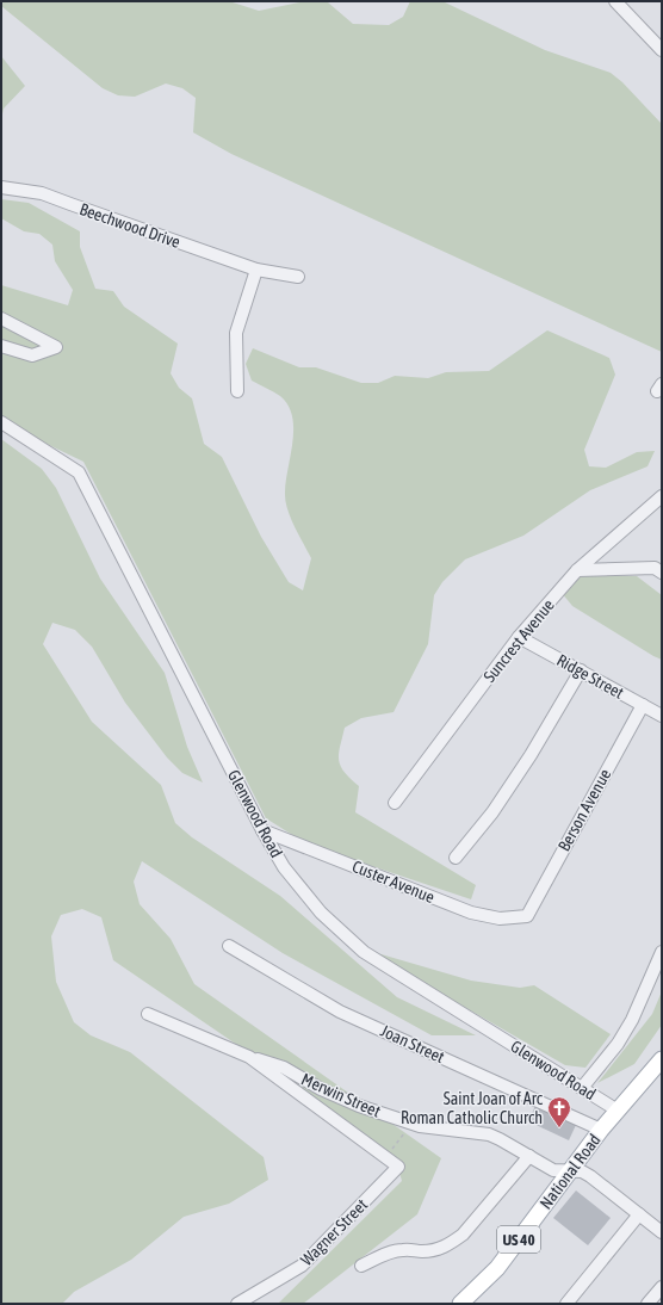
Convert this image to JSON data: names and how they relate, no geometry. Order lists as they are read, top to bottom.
{
  "streets": {
    "main road": ["National Road", "US 40"],
    "street": [
      "Beechwood Drive",
      "Suncrest Avenue",
      "Ridge Street",
      "Berson Avenue",
      "Glenwood Road",
      "Custer Avenue",
      "Joan Street",
      "Merwin Street",
      "Wagner Street"
    ]
  },
  "crossings": [
    ["Suncrest Avenue", "Ridge Street"],
    ["Ridge Street", "Berson Avenue"],
    ["Berson Avenue", "Custer Avenue"],
    ["Glenwood Road", "Custer Avenue"],
    ["Glenwood Road", "National Road"],
    ["Joan Street", "National Road"],
    ["Merwin Street", "National Road"],
    ["Merwin Street", "Wagner Street"]
  ],
  "places": {
    "church": ["Saint Joan of Arc Roman Catholic Church"]
  }
}
